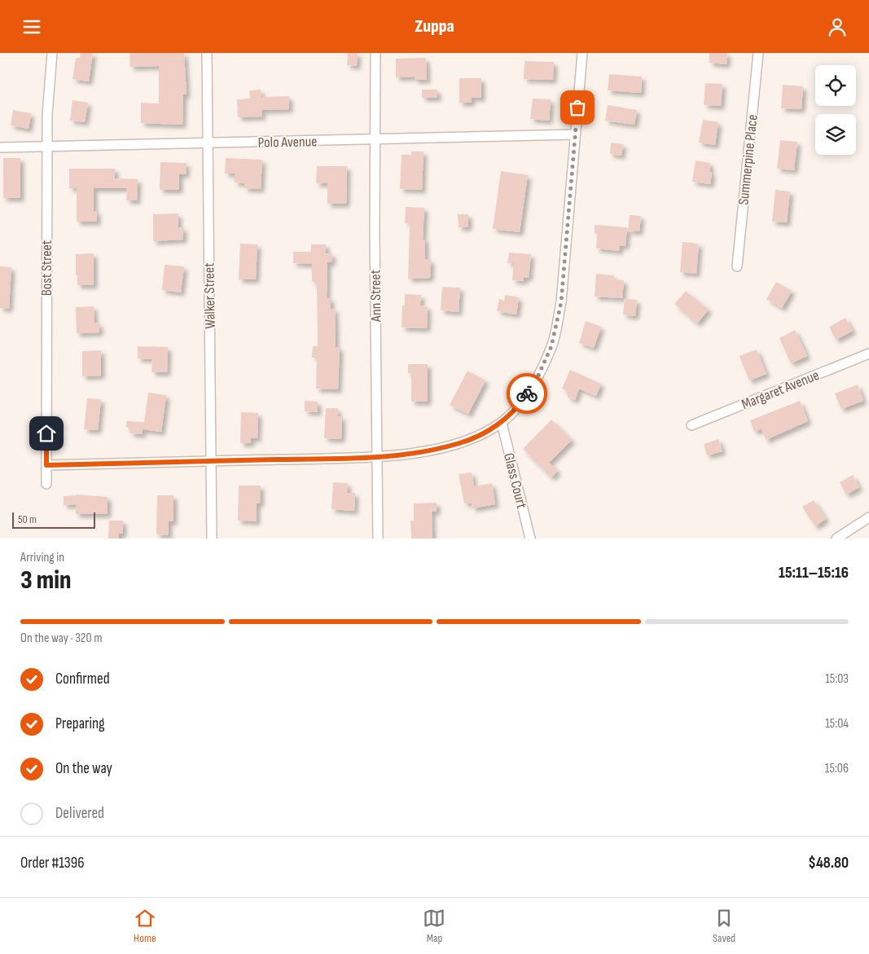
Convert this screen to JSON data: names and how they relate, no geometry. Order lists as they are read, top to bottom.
{
  "streets": {
    "street": [
      "Polo Avenue",
      "Summerpine Place",
      "Bost Street",
      "Walker Street",
      "Ann Street",
      "Margaret Avenue",
      "Glass Court"
    ]
  },
  "crossings": [
    ["Polo Avenue", "Bost Street"],
    ["Polo Avenue", "Walker Street"],
    ["Polo Avenue", "Ann Street"]
  ],
  "scale_bar": "50 m",
  "page": {
    "header": "Zuppa",
    "scale": "50 m",
    "heading": ["3 min", "Arriving in", "15:11–15:16"],
    "panel": ["Order #1396", "$48.80"],
    "bar": "On the way · 320 m",
    "list": [
      ["Confirmed", "15:03"],
      ["Preparing", "15:04"],
      ["On the way", "15:06"],
      "Delivered"
    ],
    "tabs": ["Home", "Map", "Saved"]
  }
}
